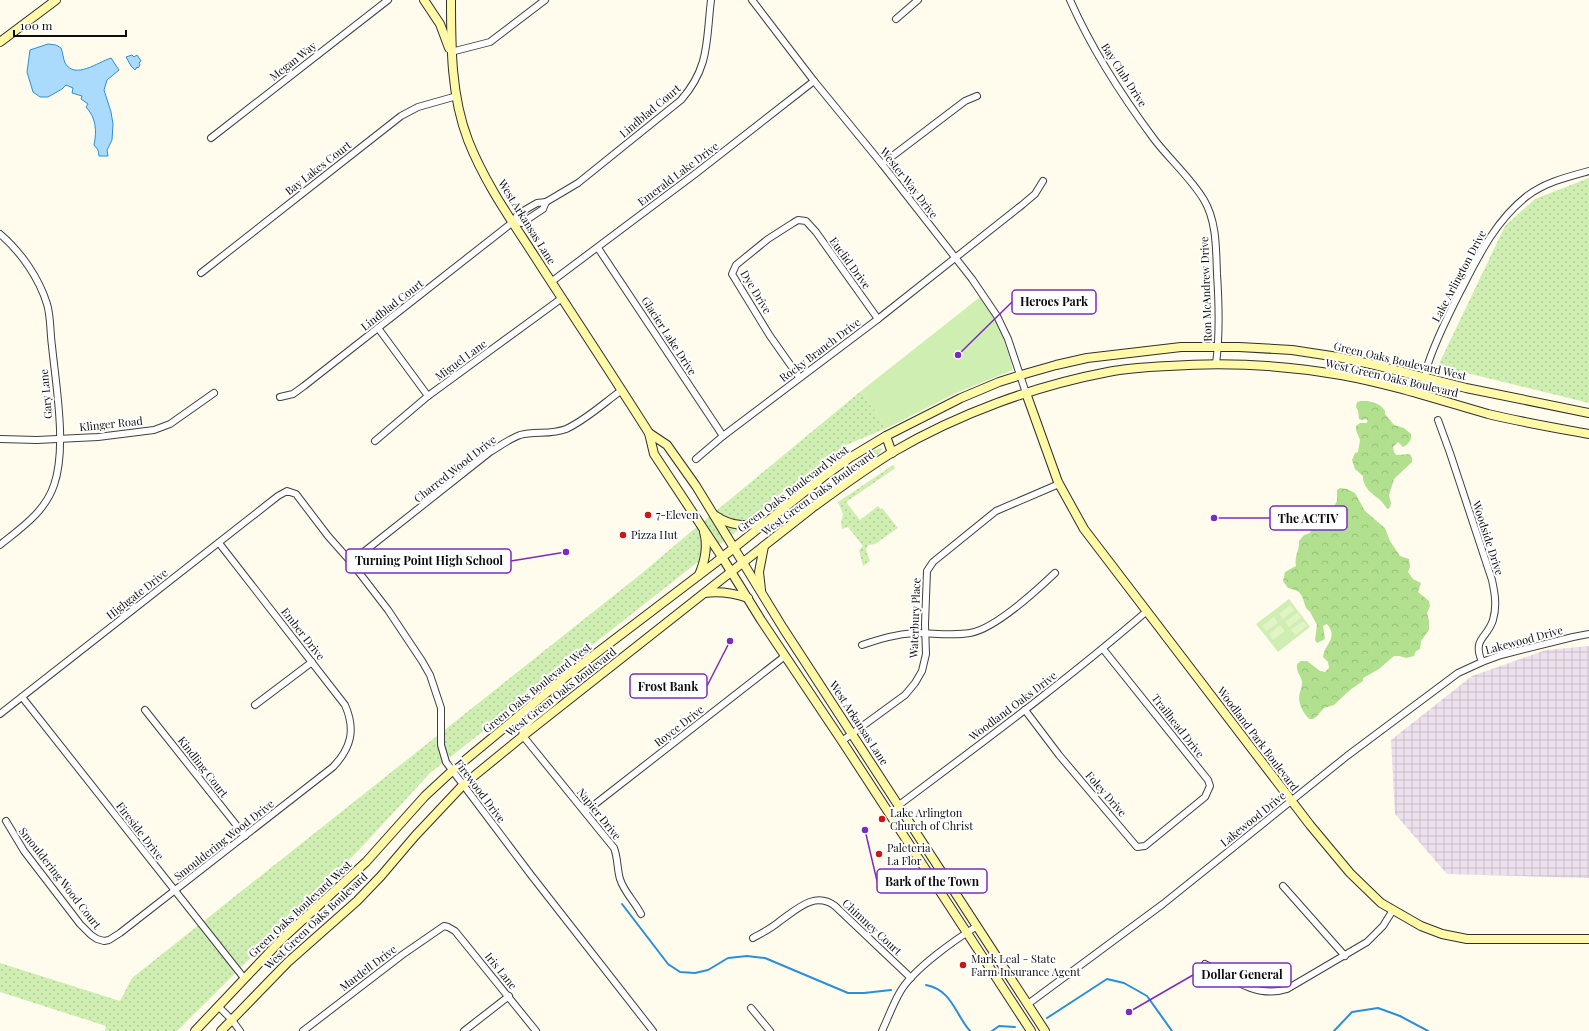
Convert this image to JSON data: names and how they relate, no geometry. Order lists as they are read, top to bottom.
{
  "streets": {
    "main road": [
      "West Arkansas Lane",
      "Green Oaks Boulevard West",
      "West Green Oaks Boulevard",
      "Woodland Park Boulevard"
    ],
    "street": [
      "Megan Way",
      "Bay Club Drive",
      "Lindblad Court",
      "Bay Lakes Court",
      "Emerald Lake Drive",
      "Wester Way Drive",
      "Euclid Drive",
      "Lake Arlington Drive",
      "Ron McAndrew Drive",
      "Dye Drive",
      "Glacier Lake Drive",
      "Rocky Branch Drive",
      "Miguel Lane",
      "Gary Lane",
      "Klinger Road",
      "Charred Wood Drive",
      "Woodside Drive",
      "Highgate Drive",
      "Waterbury Place",
      "Ember Drive",
      "Lakewood Drive",
      "Woodland Oaks Drive",
      "Royce Drive",
      "Trailhead Drive",
      "Kindling Court",
      "Firewood Drive",
      "Foley Drive",
      "Napier Drive",
      "Fireside Drive",
      "Smouldering Wood Drive",
      "Smouldering Wood Court",
      "Chimney Court",
      "Mardell Drive",
      "Iris Lane"
    ]
  },
  "crossings": [
    ["Bay Club Drive", "Ron McAndrew Drive"],
    ["Lindblad Court", "West Arkansas Lane"],
    ["Bay Lakes Court", "West Arkansas Lane"],
    ["Emerald Lake Drive", "Wester Way Drive"],
    ["Emerald Lake Drive", "West Arkansas Lane"],
    ["Emerald Lake Drive", "Glacier Lake Drive"],
    ["Wester Way Drive", "Rocky Branch Drive"],
    ["Wester Way Drive", "Green Oaks Boulevard West"],
    ["Wester Way Drive", "West Green Oaks Boulevard"],
    ["Wester Way Drive", "Woodland Park Boulevard"],
    ["West Arkansas Lane", "Miguel Lane"],
    ["West Arkansas Lane", "Green Oaks Boulevard West"],
    ["West Arkansas Lane", "West Green Oaks Boulevard"],
    ["West Arkansas Lane", "Charred Wood Drive"],
    ["West Arkansas Lane", "Waterbury Place"],
    ["West Arkansas Lane", "Lakewood Drive"],
    ["West Arkansas Lane", "Woodland Oaks Drive"],
    ["West Arkansas Lane", "Royce Drive"],
    ["Euclid Drive", "Dye Drive"],
    ["Euclid Drive", "Rocky Branch Drive"],
    ["Lake Arlington Drive", "Green Oaks Boulevard West"],
    ["Lake Arlington Drive", "West Green Oaks Boulevard"],
    ["Ron McAndrew Drive", "Green Oaks Boulevard West"],
    ["Ron McAndrew Drive", "West Green Oaks Boulevard"],
    ["Dye Drive", "Rocky Branch Drive"],
    ["Glacier Lake Drive", "Rocky Branch Drive"],
    ["Green Oaks Boulevard West", "Firewood Drive"],
    ["Green Oaks Boulevard West", "Fireside Drive"],
    ["West Green Oaks Boulevard", "Woodland Park Boulevard"],
    ["West Green Oaks Boulevard", "Firewood Drive"],
    ["West Green Oaks Boulevard", "Napier Drive"],
    ["Gary Lane", "Klinger Road"],
    ["Charred Wood Drive", "Firewood Drive"],
    ["Woodside Drive", "Lakewood Drive"],
    ["Highgate Drive", "Ember Drive"],
    ["Highgate Drive", "Firewood Drive"],
    ["Highgate Drive", "Fireside Drive"],
    ["Waterbury Place", "Woodland Park Boulevard"],
    ["Ember Drive", "Smouldering Wood Drive"],
    ["Lakewood Drive", "Woodland Park Boulevard"],
    ["Woodland Oaks Drive", "Trailhead Drive"],
    ["Woodland Oaks Drive", "Woodland Park Boulevard"],
    ["Woodland Oaks Drive", "Foley Drive"],
    ["Royce Drive", "Napier Drive"],
    ["Trailhead Drive", "Foley Drive"],
    ["Kindling Court", "Smouldering Wood Drive"],
    ["Fireside Drive", "Smouldering Wood Drive"],
    ["Smouldering Wood Drive", "Smouldering Wood Court"],
    ["Mardell Drive", "Iris Lane"]
  ],
  "places": [
    "Heroes Park",
    "7-Eleven",
    "The ACTIV",
    "Pizza Hut",
    "Turning Point High School",
    "Frost Bank",
    "Lake Arlington Church of Christ",
    "Bark of the Town",
    "Paleteria La Flor",
    "Mark Leal - State Farm Insurance Agent",
    "Dollar General"
  ],
  "scale_bar": "100 m"
}
